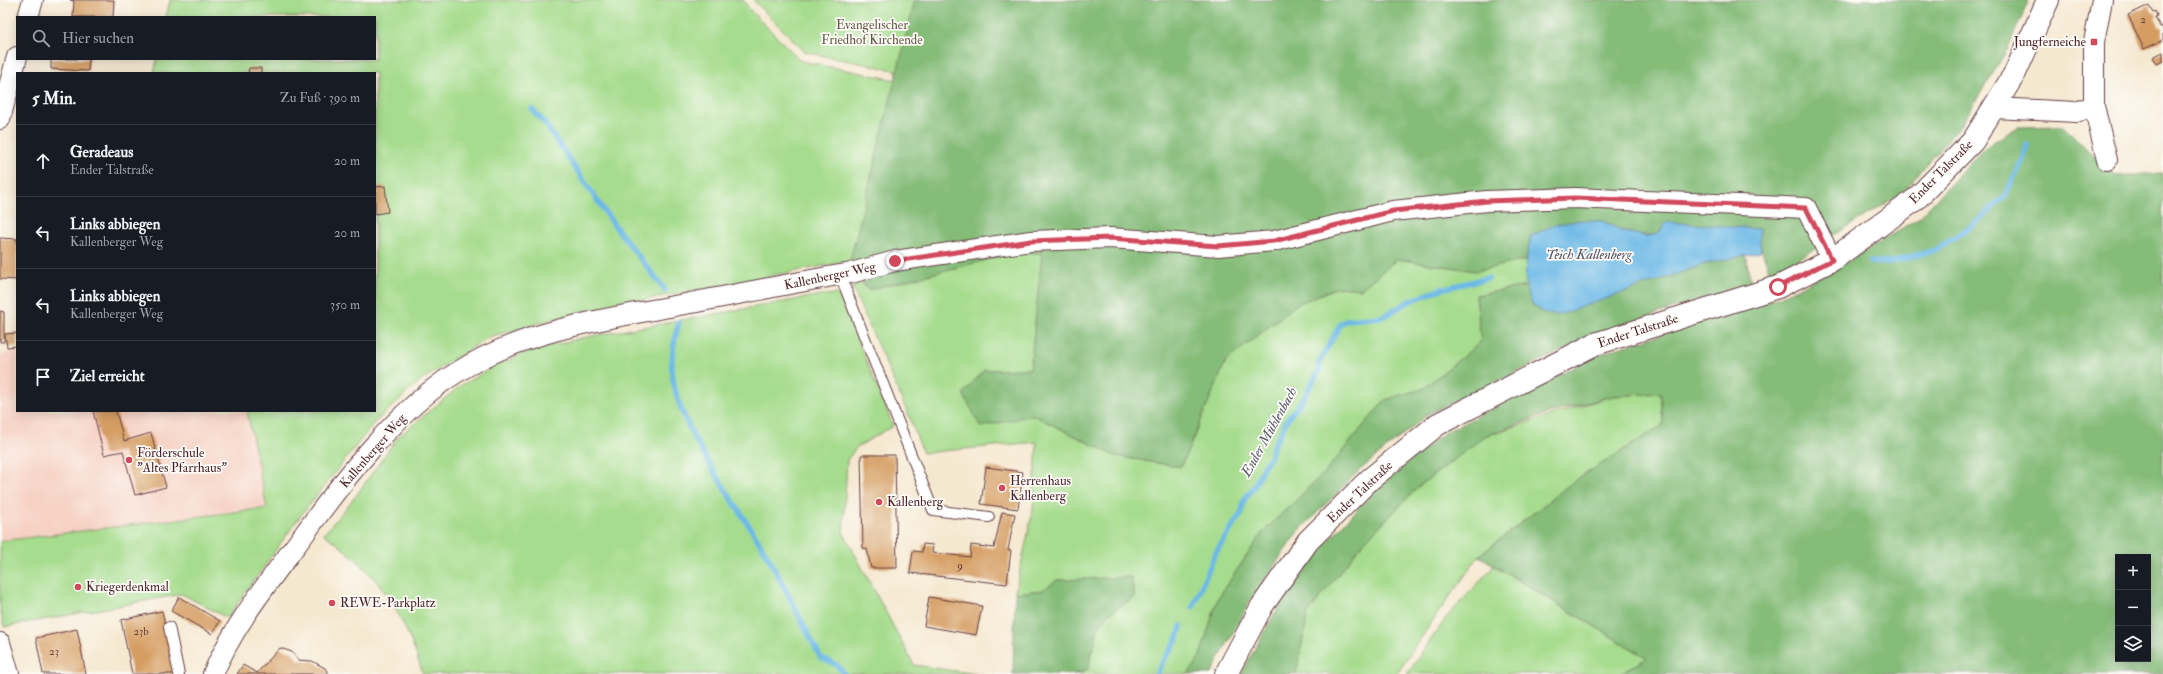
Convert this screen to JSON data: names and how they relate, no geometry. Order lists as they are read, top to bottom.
{
  "streets": {
    "main road": ["Ender Talstraße"],
    "street": ["Kallenberger Weg"]
  },
  "crossings": [
    ["Ender Talstraße", "Kallenberger Weg"]
  ],
  "water": ["Teich Kallenberg", "Ender Mühlenbach"],
  "parks": ["Evangelischer Friedhof Kirchende"],
  "places": {
    "transit": ["Jungferneiche"],
    "other": [
      "Förderschule \"Altes Pfarrhaus\"",
      "Herrenhaus Kallenberg",
      "Kallenberg",
      "Kriegerdenkmal",
      "REWE-Parkplatz"
    ]
  },
  "house_numbers": [
    "2",
    "9",
    "23b",
    "23"
  ],
  "page": {
    "search": "Hier suchen",
    "heading": ["5 Min.", "Zu Fuß · 390 m"],
    "list": [
      ["Geradeaus", "Ender Talstraße", "20 m"],
      ["Links abbiegen", "Kallenberger Weg", "20 m"],
      ["Links abbiegen", "Kallenberger Weg", "350 m"],
      "Ziel erreicht"
    ],
    "map_buttons": ["+", "−"]
  }
}
